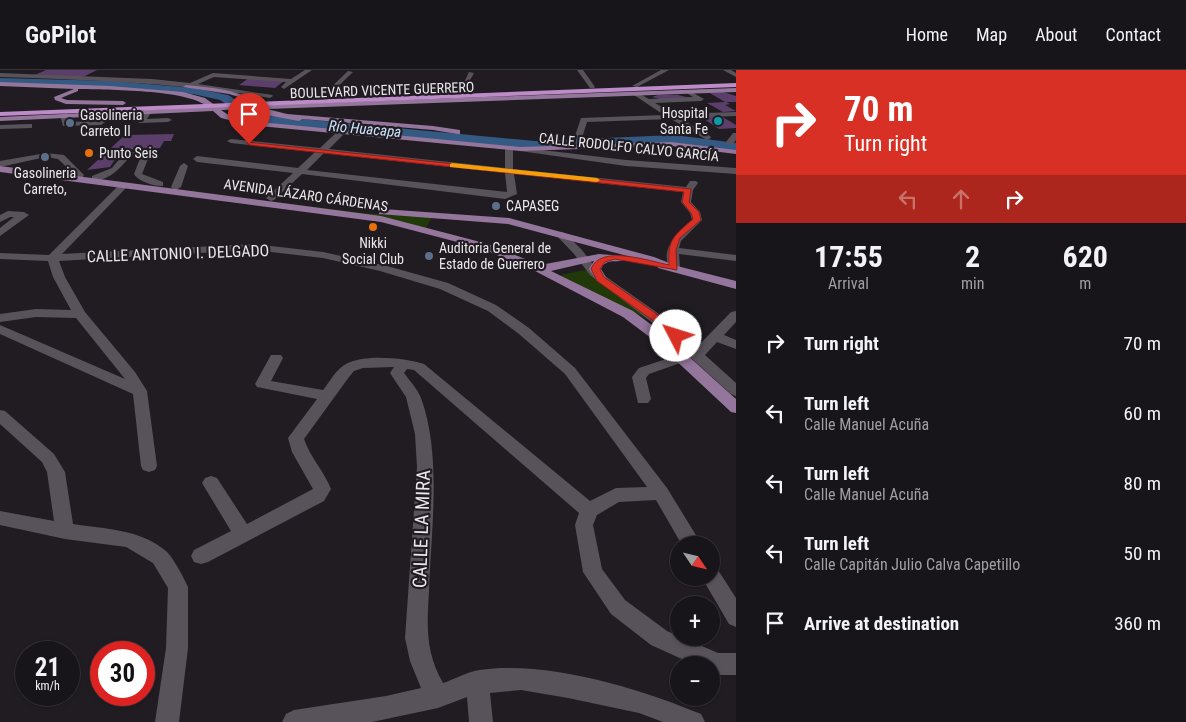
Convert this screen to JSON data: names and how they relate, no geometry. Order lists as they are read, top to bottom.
{
  "streets": {
    "highway": ["BOULEVARD VICENTE GUERRERO"],
    "main road": ["AVENIDA LÁZARO CÁRDENAS"],
    "street": ["CALLE RODOLFO CALVO GARCÍA", "CALLE ANTONIO I. DELGADO", "CALLE LA MIRA"]
  },
  "water": ["Río Huacapa"],
  "places": [
    "Hospital Santa Fe",
    "Gasolineria Carreto II",
    "Punto Seis",
    "Gasolineria Carreto,",
    "CAPASEG",
    "Nikki Social Club",
    "Auditoria General de Estado de Guerrero"
  ],
  "north": "bottom right",
  "page": {
    "header": "GoPilot",
    "nav": [
      "Home",
      "Map",
      "About",
      "Contact"
    ],
    "turn": ["70 m", "Turn right"],
    "eta": [
      "17:55",
      "Arrival",
      "2",
      "min",
      "620",
      "m"
    ],
    "list": [
      {
        "name": "Turn right",
        "value": "70 m"
      },
      {
        "name": "Turn left",
        "note": "Calle Manuel Acuña",
        "value": "60 m"
      },
      {
        "name": "Turn left",
        "note": "Calle Manuel Acuña",
        "value": "80 m"
      },
      {
        "name": "Turn left",
        "note": "Calle Capitán Julio Calva Capetillo",
        "value": "50 m"
      },
      {
        "name": "Arrive at destination",
        "value": "360 m"
      }
    ],
    "map_buttons": ["+", "−"],
    "speed": "21 km/h",
    "limit": "30"
  }
}
